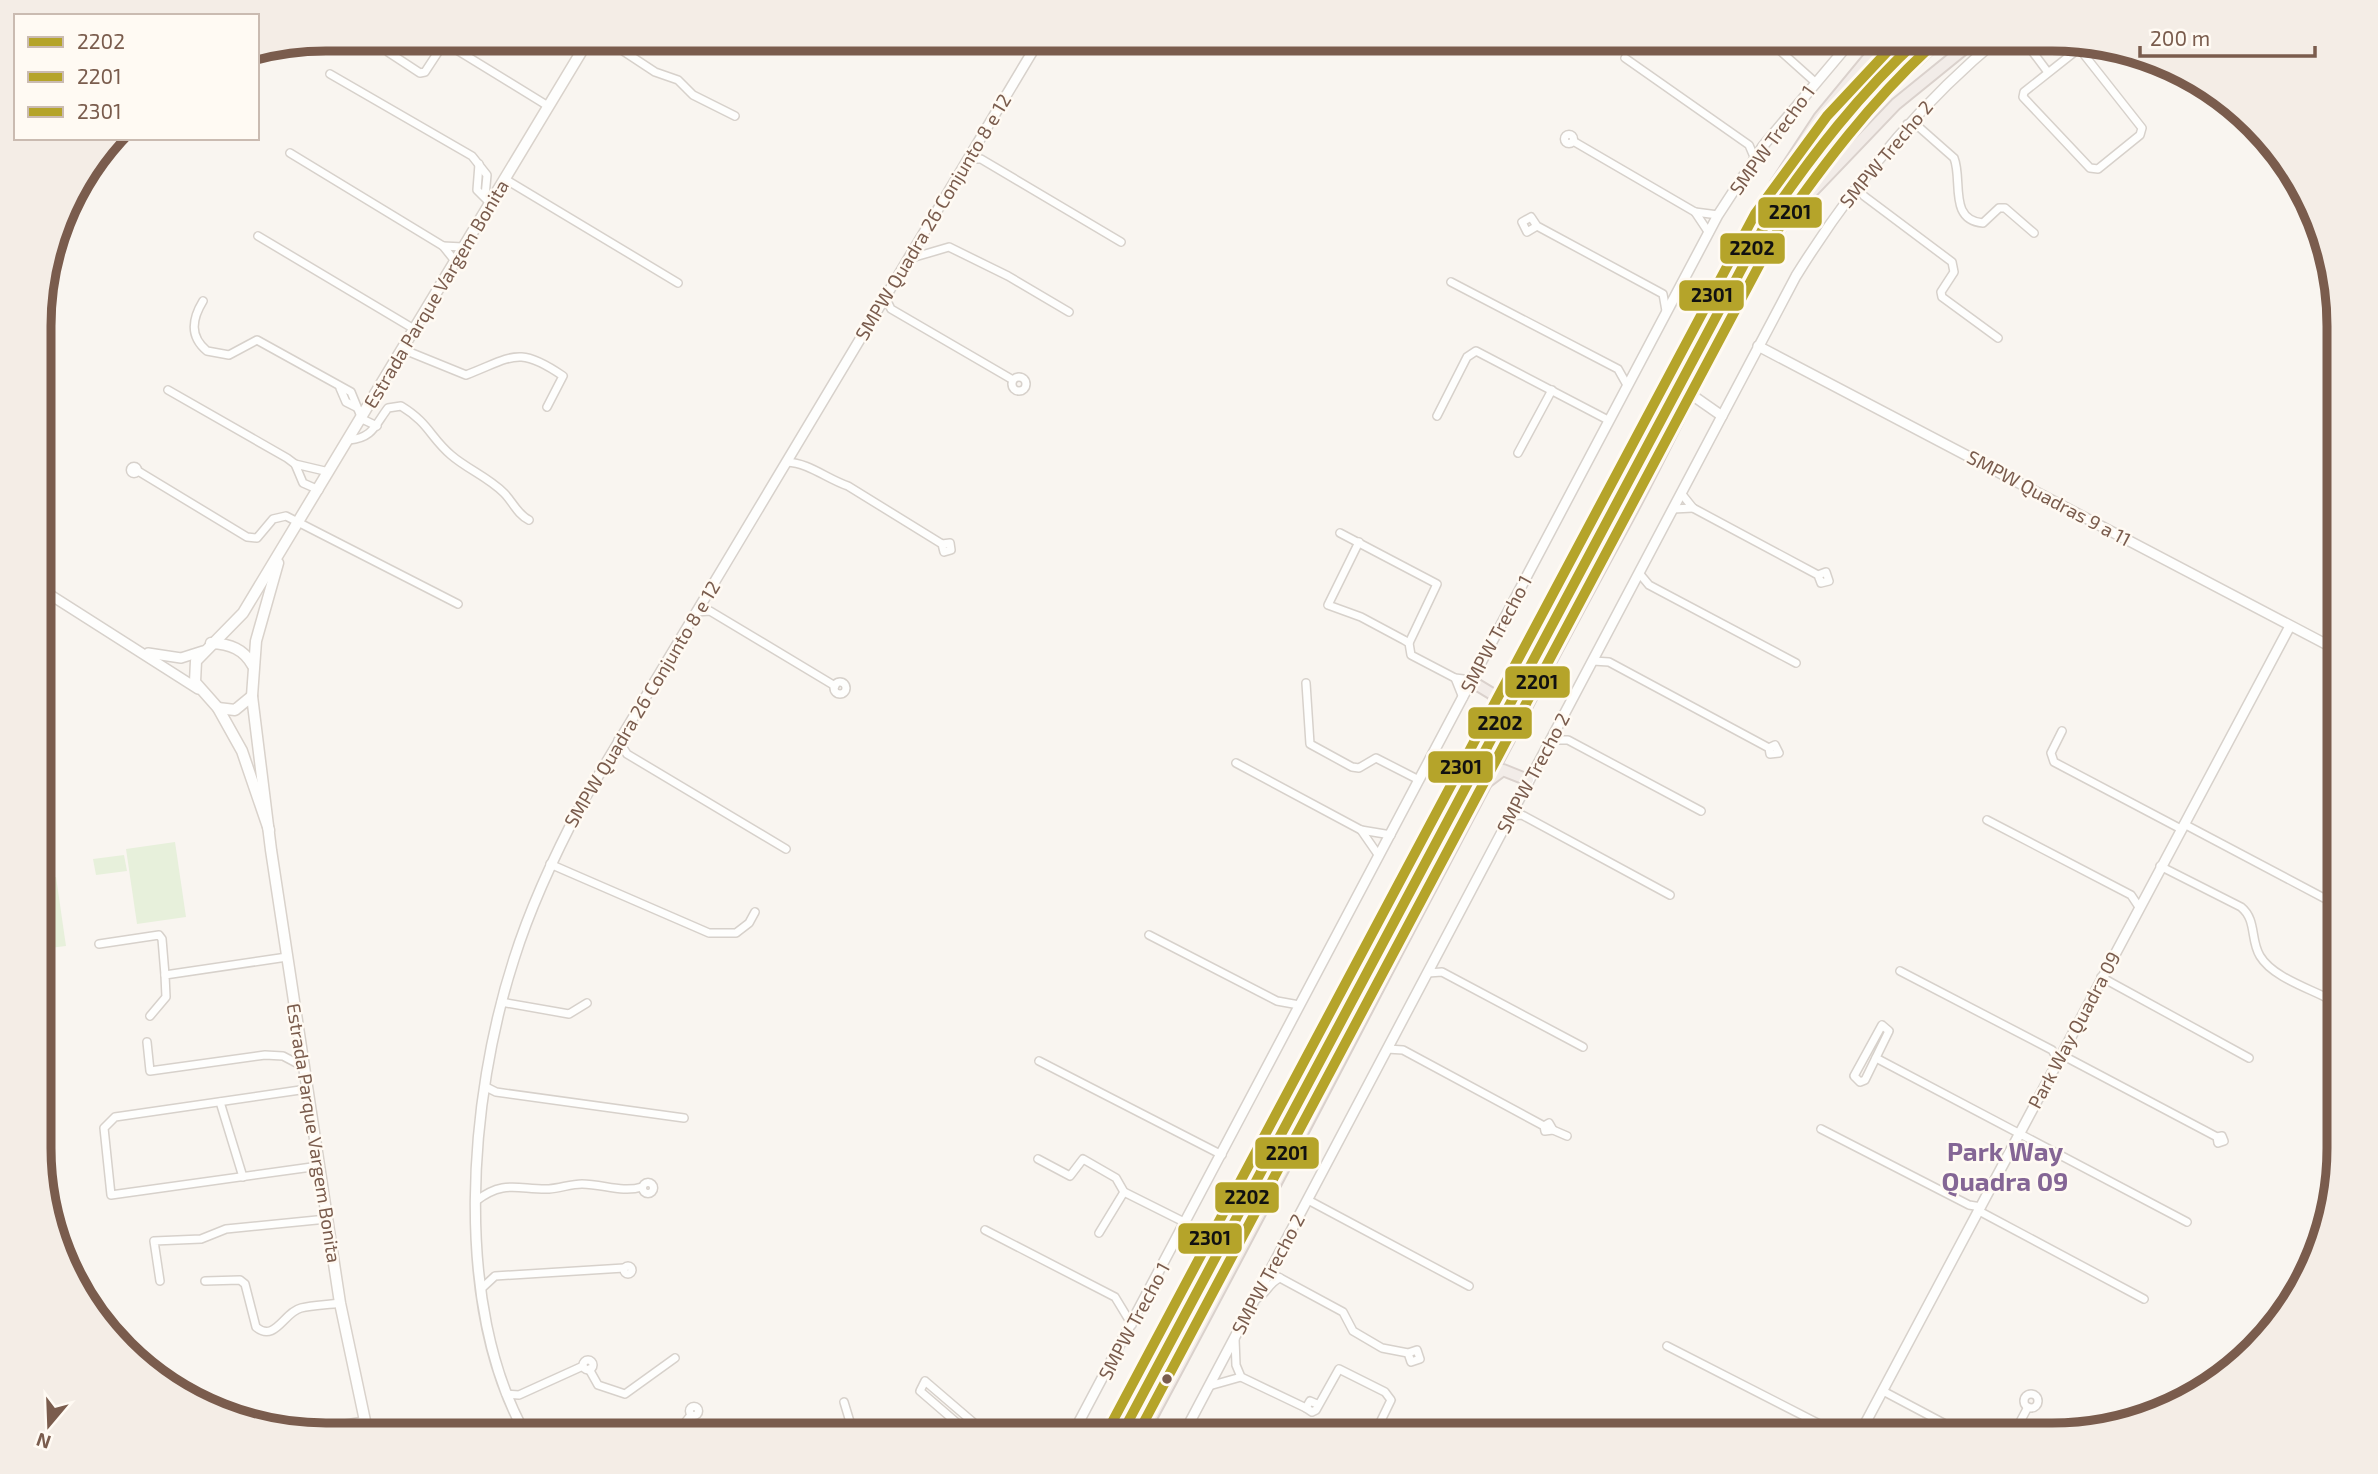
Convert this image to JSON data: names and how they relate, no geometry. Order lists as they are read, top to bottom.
{
  "streets": {
    "main road": ["Estrada Parque Vargem Bonita"],
    "street": [
      "SMPW Trecho 1",
      "SMPW Trecho 2",
      "SMPW Quadra 26 Conjunto 8 e 12",
      "SMPW Quadras 9 a 11",
      "Park Way Quadra 09"
    ]
  },
  "crossings": [
    ["SMPW Trecho 2", "SMPW Quadras 9 a 11"],
    ["SMPW Quadras 9 a 11", "Park Way Quadra 09"]
  ],
  "districts": ["Park Way Quadra 09"],
  "lines": ["transit line 2202", "transit line 2201", "transit line 2301"],
  "legend": ["2202", "2201", "2301"],
  "scale_bar": "200 m",
  "north": "bottom"
}
